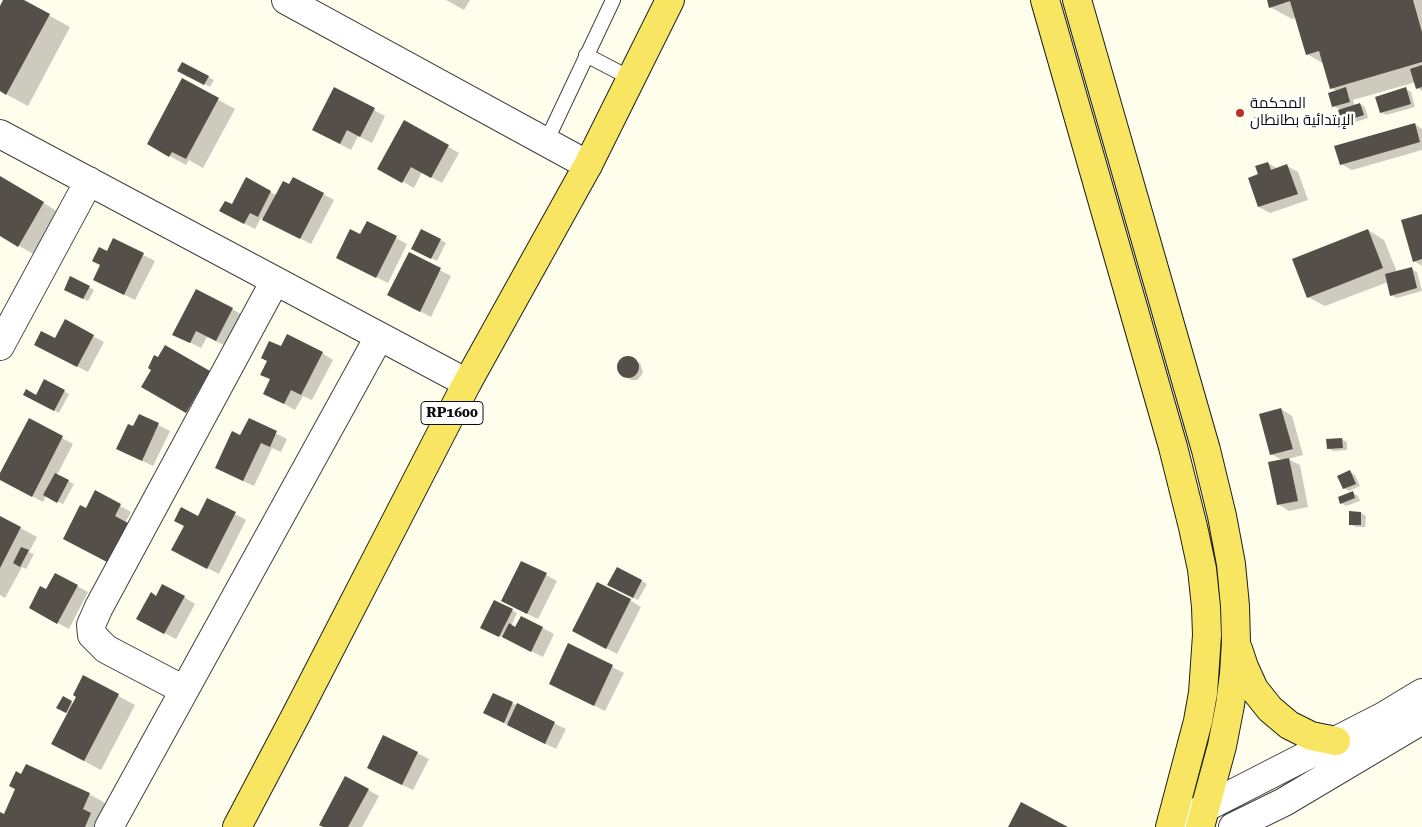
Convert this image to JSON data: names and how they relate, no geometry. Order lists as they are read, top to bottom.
{
  "streets": {
    "main road": ["RP1600"]
  },
  "places": ["المحكمة الإبتدائية بطانطان"]
}
